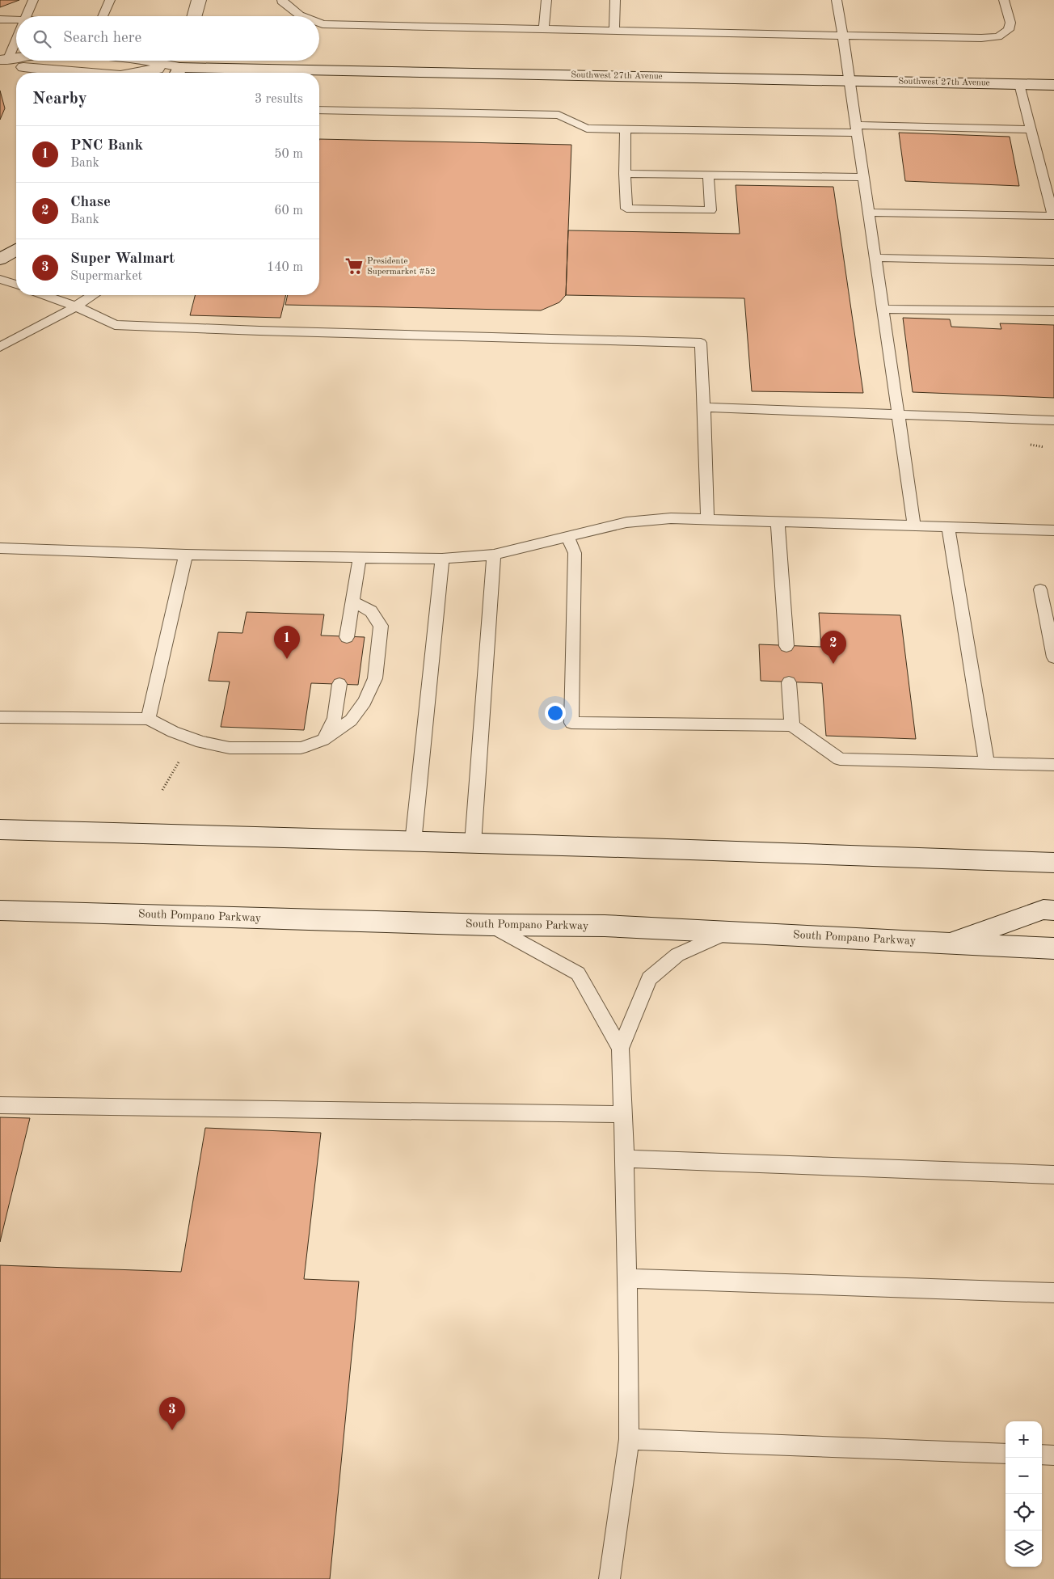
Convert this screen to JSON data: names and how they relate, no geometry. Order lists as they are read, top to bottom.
{
  "streets": {
    "main road": ["Southwest 27th Avenue", "South Pompano Parkway"]
  },
  "places": {
    "supermarket": ["Presidente Supermarket #52"]
  },
  "page": {
    "search": "Search here",
    "heading": ["Nearby", "3 results"],
    "list": [
      {
        "mark": "1",
        "name": "PNC Bank",
        "note": "Bank",
        "value": "50 m"
      },
      {
        "mark": "2",
        "name": "Chase",
        "note": "Bank",
        "value": "60 m"
      },
      {
        "mark": "3",
        "name": "Super Walmart",
        "note": "Supermarket",
        "value": "140 m"
      }
    ],
    "pins": ["1", "2", "3"],
    "map_buttons": ["+", "−"]
  }
}
